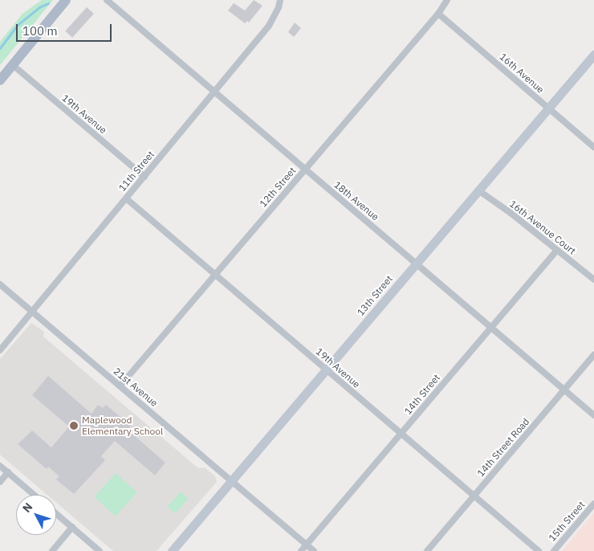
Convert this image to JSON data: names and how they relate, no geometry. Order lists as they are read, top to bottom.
{
  "streets": {
    "street": [
      "16th Avenue",
      "19th Avenue",
      "11th Street",
      "12th Street",
      "18th Avenue",
      "16th Avenue Court",
      "13th Street",
      "21st Avenue",
      "14th Street",
      "14th Street Road",
      "15th Street"
    ]
  },
  "crossings": [
    ["16th Avenue", "12th Street"],
    ["16th Avenue", "13th Street"],
    ["19th Avenue", "11th Street"],
    ["19th Avenue", "12th Street"],
    ["19th Avenue", "13th Street"],
    ["19th Avenue", "14th Street"],
    ["19th Avenue", "14th Street Road"],
    ["11th Street", "18th Avenue"],
    ["11th Street", "21st Avenue"],
    ["12th Street", "18th Avenue"],
    ["12th Street", "21st Avenue"],
    ["18th Avenue", "13th Street"],
    ["18th Avenue", "14th Street"],
    ["18th Avenue", "14th Street Road"],
    ["16th Avenue Court", "13th Street"],
    ["16th Avenue Court", "14th Street"],
    ["13th Street", "21st Avenue"],
    ["21st Avenue", "14th Street"]
  ],
  "places": ["Maplewood Elementary School"],
  "scale_bar": "100 m",
  "north": "top left"
}
